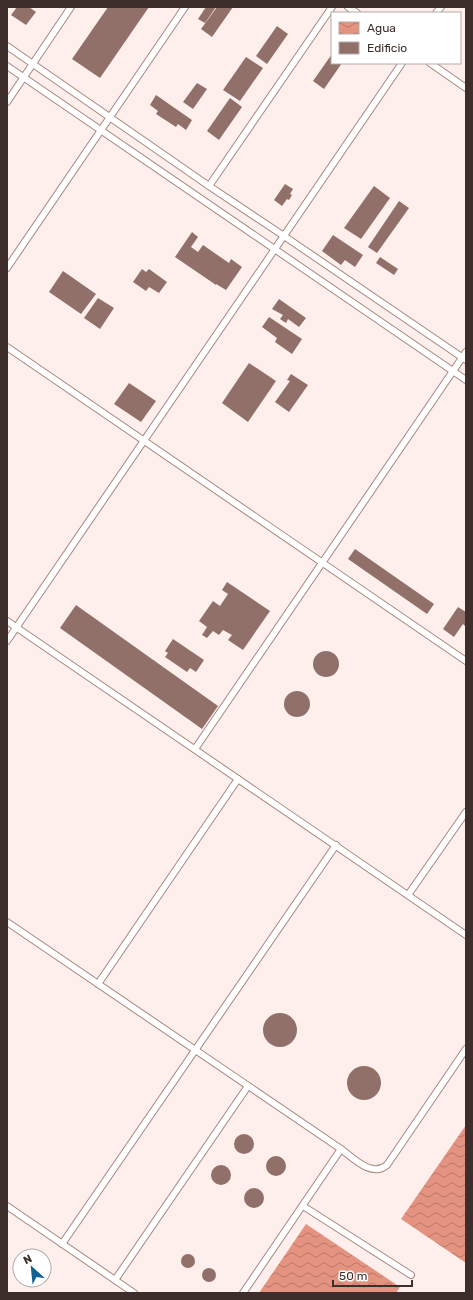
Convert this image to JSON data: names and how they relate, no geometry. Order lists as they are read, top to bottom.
{
  "legend": ["Agua", "Edificio"],
  "scale_bar": "50 m",
  "north": "top left"
}
